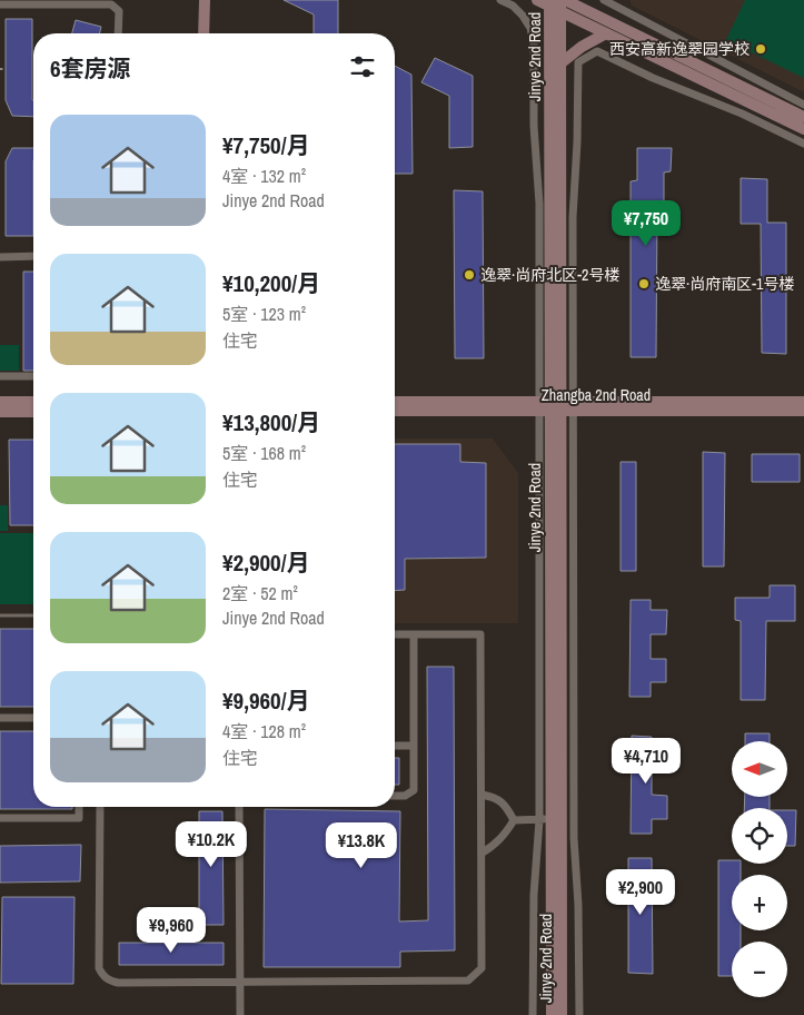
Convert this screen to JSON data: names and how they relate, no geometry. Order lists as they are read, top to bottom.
{
  "streets": {
    "main road": ["Jinye 2nd Road", "Zhangba 2nd Road"]
  },
  "crossings": [
    ["Jinye 2nd Road", "Zhangba 2nd Road"]
  ],
  "places": ["西安高新逸翠园学校", "逸翠·尚府北区-2号楼", "逸翠·尚府南区-1号楼"],
  "north": "left",
  "page": {
    "heading": "6套房源",
    "list": [
      {
        "name": "¥7,750/月",
        "note": "4室 · 132 m² · Jinye 2nd Road"
      },
      {
        "name": "¥10,200/月",
        "note": "5室 · 123 m² · 住宅"
      },
      {
        "name": "¥13,800/月",
        "note": "5室 · 168 m² · 住宅"
      },
      {
        "name": "¥2,900/月",
        "note": "2室 · 52 m² · Jinye 2nd Road"
      },
      {
        "name": "¥9,960/月",
        "note": "4室 · 128 m² · 住宅"
      }
    ],
    "price": [
      "¥7,750",
      "¥4,710",
      "¥10.2K",
      "¥13.8K",
      "¥2,900",
      "¥9,960"
    ],
    "map_buttons": ["+", "−"]
  }
}
